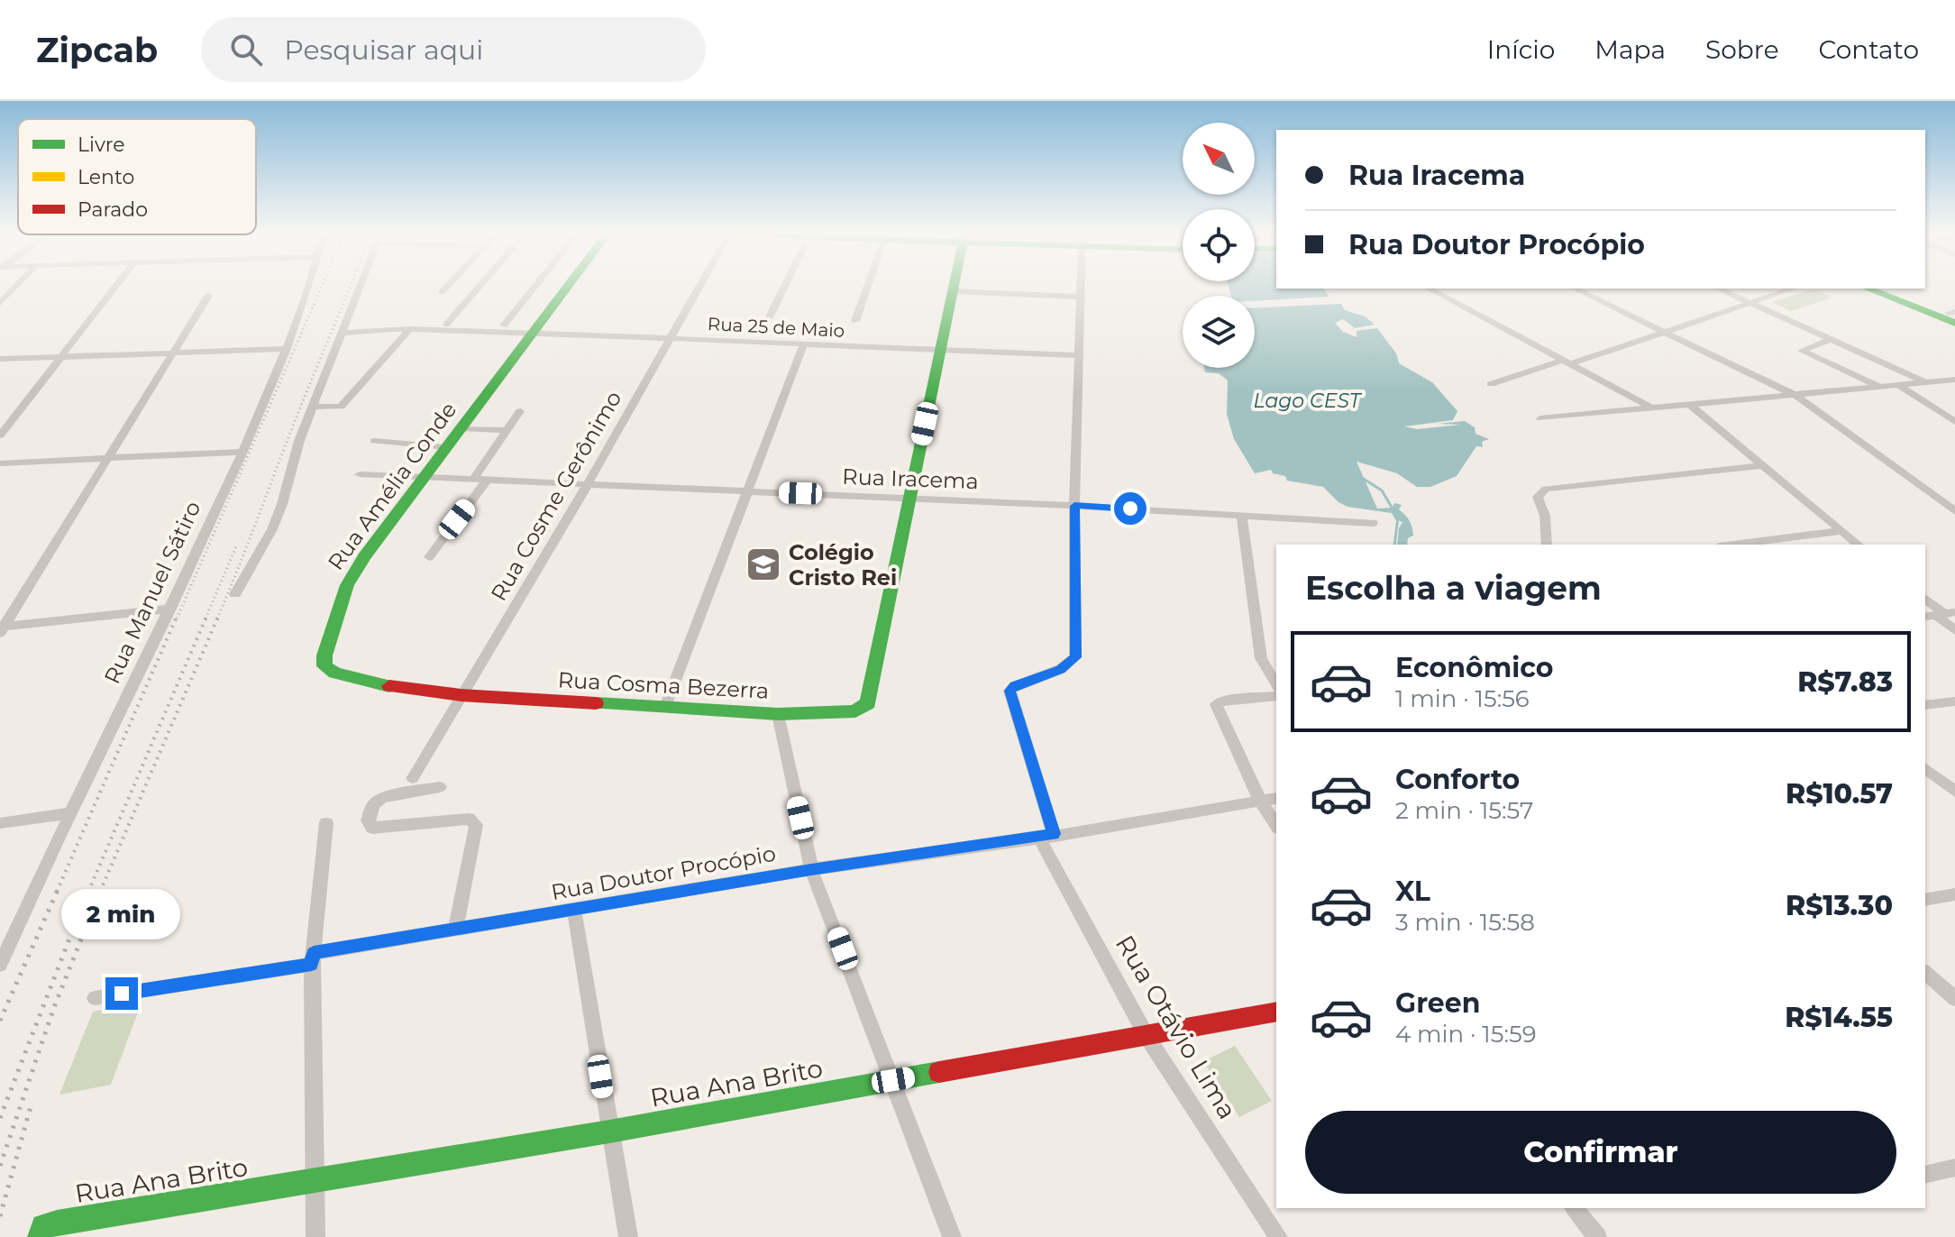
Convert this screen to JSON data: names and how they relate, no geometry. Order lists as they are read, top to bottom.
{
  "streets": {
    "main road": ["Rua Amélia Conde", "Rua Cosma Bezerra", "Rua Ana Brito"],
    "street": [
      "Rua 25 de Maio",
      "Rua Iracema",
      "Rua Cosme Gerônimo",
      "Rua Manuel Sátiro",
      "Rua Doutor Procópio",
      "Rua Otávio Lima"
    ]
  },
  "crossings": [
    ["Rua 25 de Maio", "Rua Amélia Conde"],
    ["Rua 25 de Maio", "Rua Cosme Gerônimo"],
    ["Rua Iracema", "Rua Amélia Conde"],
    ["Rua Iracema", "Rua Cosme Gerônimo"],
    ["Rua Iracema", "Rua Cosma Bezerra"],
    ["Rua Iracema", "Rua Otávio Lima"],
    ["Rua Amélia Conde", "Rua Cosme Gerônimo"],
    ["Rua Amélia Conde", "Rua Cosma Bezerra"],
    ["Rua Cosme Gerônimo", "Rua Cosma Bezerra"],
    ["Rua Doutor Procópio", "Rua Otávio Lima"],
    ["Rua Otávio Lima", "Rua Ana Brito"]
  ],
  "water": ["Lago CEST"],
  "places": {
    "school or university": ["Colégio Cristo Rei"]
  },
  "legend": ["Livre", "Lento", "Parado"],
  "north": "top left",
  "page": {
    "header": "Zipcab",
    "search": "Pesquisar aqui",
    "nav": [
      "Início",
      "Mapa",
      "Sobre",
      "Contato"
    ],
    "banner": ["Rua Iracema", "Rua Doutor Procópio"],
    "heading": "Escolha a viagem",
    "list": [
      {
        "name": "Econômico",
        "note": "1 min · 15:56",
        "value": "R$7.83"
      },
      {
        "name": "Conforto",
        "note": "2 min · 15:57",
        "value": "R$10.57"
      },
      {
        "name": "XL",
        "note": "3 min · 15:58",
        "value": "R$13.30"
      },
      {
        "name": "Green",
        "note": "4 min · 15:59",
        "value": "R$14.55"
      }
    ],
    "bubble": "2 min",
    "buttons": "Confirmar"
  }
}
